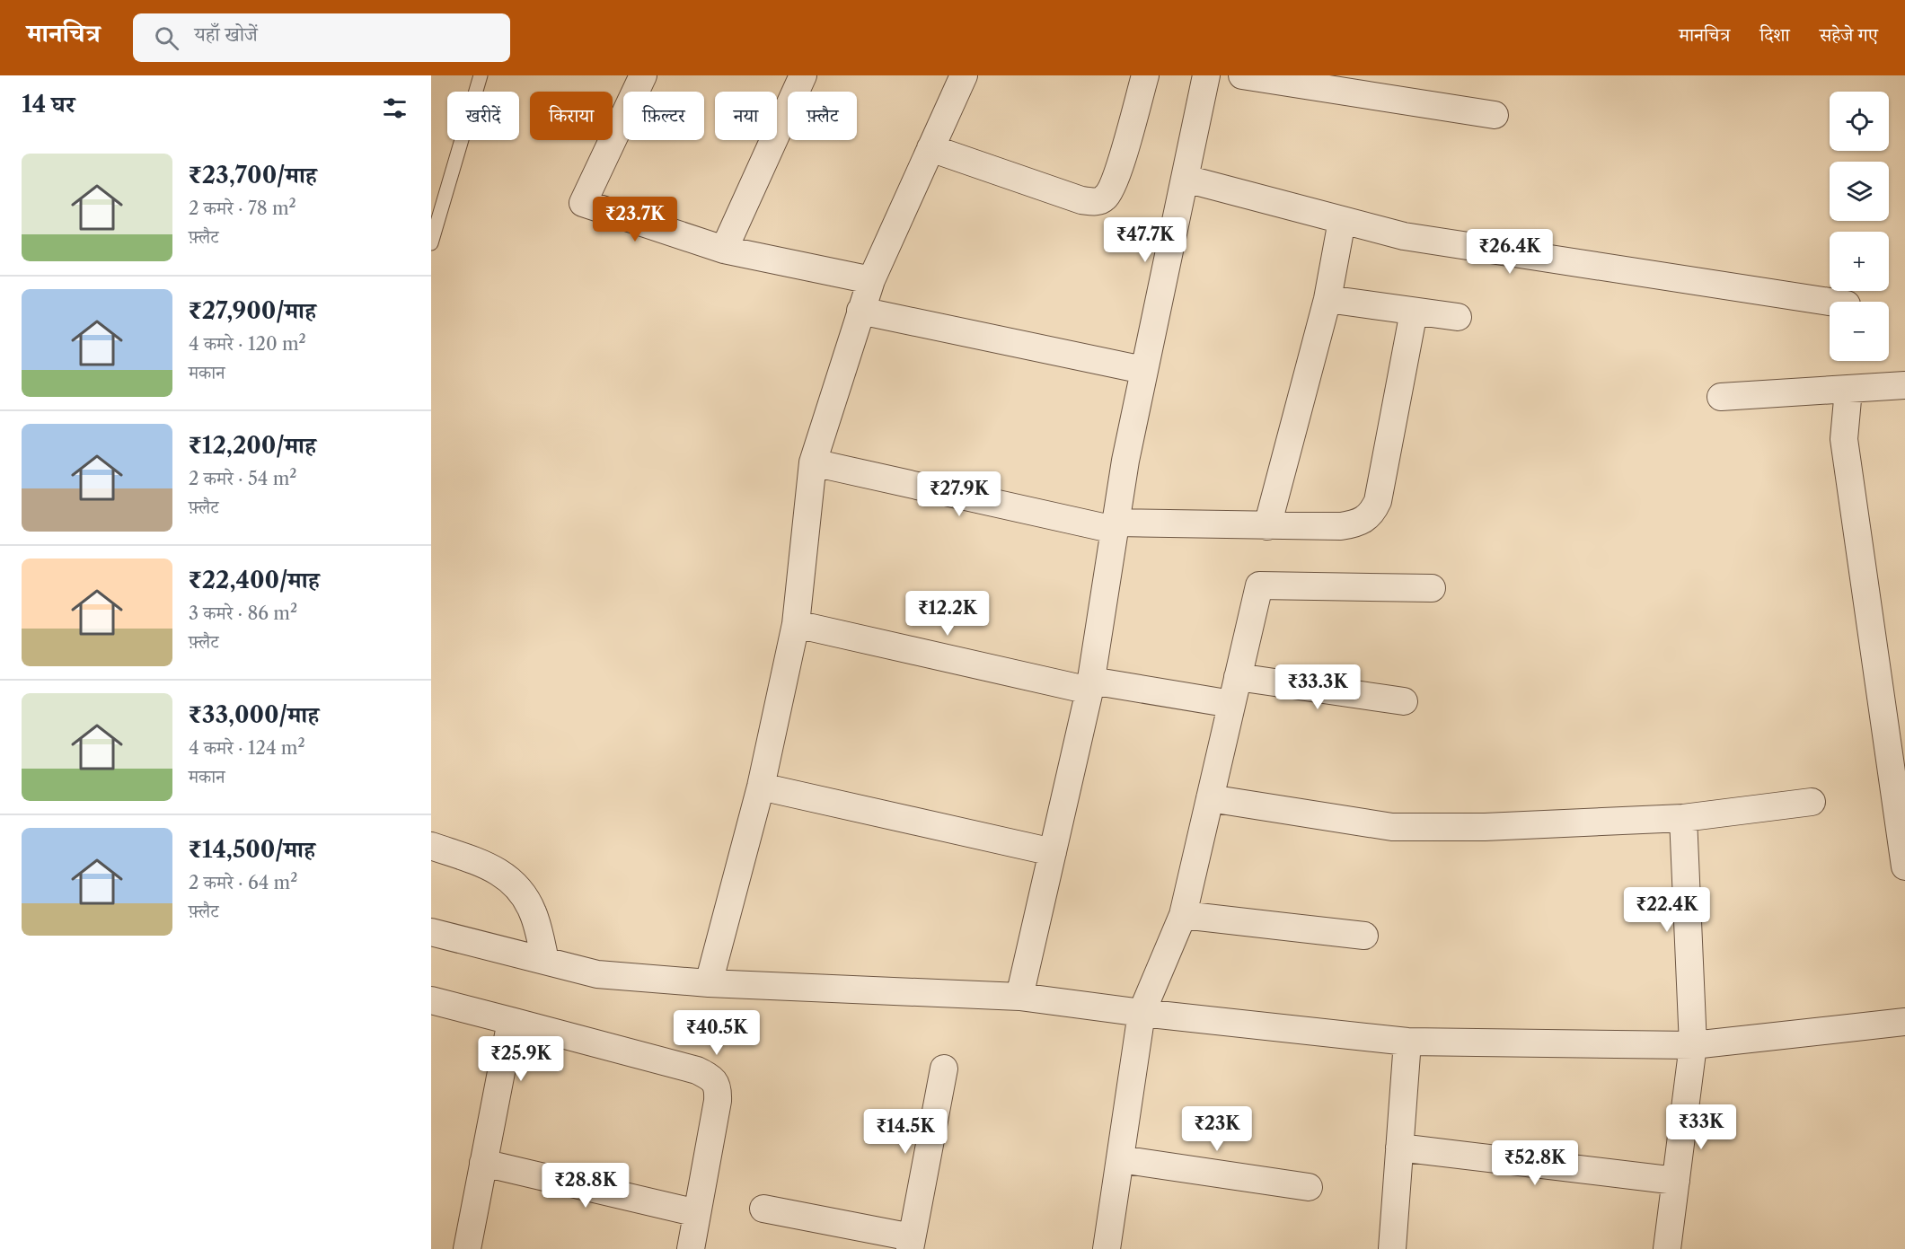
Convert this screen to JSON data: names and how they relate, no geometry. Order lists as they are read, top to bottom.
{
  "page": {
    "header": "मानचित्र",
    "search": "यहाँ खोजें",
    "nav": ["मानचित्र", "दिशा", "सहेजे गए"],
    "heading": "14 घर",
    "map_buttons": ["+", "−"],
    "chip": [
      "खरीदें",
      "किराया",
      "फ़िल्टर",
      "नया",
      "फ़्लैट"
    ],
    "list": [
      {
        "name": "₹23,700/माह",
        "note": "2 कमरे · 78 m² · फ़्लैट"
      },
      {
        "name": "₹27,900/माह",
        "note": "4 कमरे · 120 m² · मकान"
      },
      {
        "name": "₹12,200/माह",
        "note": "2 कमरे · 54 m² · फ़्लैट"
      },
      {
        "name": "₹22,400/माह",
        "note": "3 कमरे · 86 m² · फ़्लैट"
      },
      {
        "name": "₹33,000/माह",
        "note": "4 कमरे · 124 m² · मकान"
      },
      {
        "name": "₹14,500/माह",
        "note": "2 कमरे · 64 m² · फ़्लैट"
      }
    ],
    "price": [
      "₹23.7K",
      "₹47.7K",
      "₹26.4K",
      "₹27.9K",
      "₹12.2K",
      "₹33.3K",
      "₹22.4K",
      "₹40.5K",
      "₹25.9K",
      "₹33K",
      "₹23K",
      "₹14.5K",
      "₹52.8K",
      "₹28.8K"
    ]
  }
}
